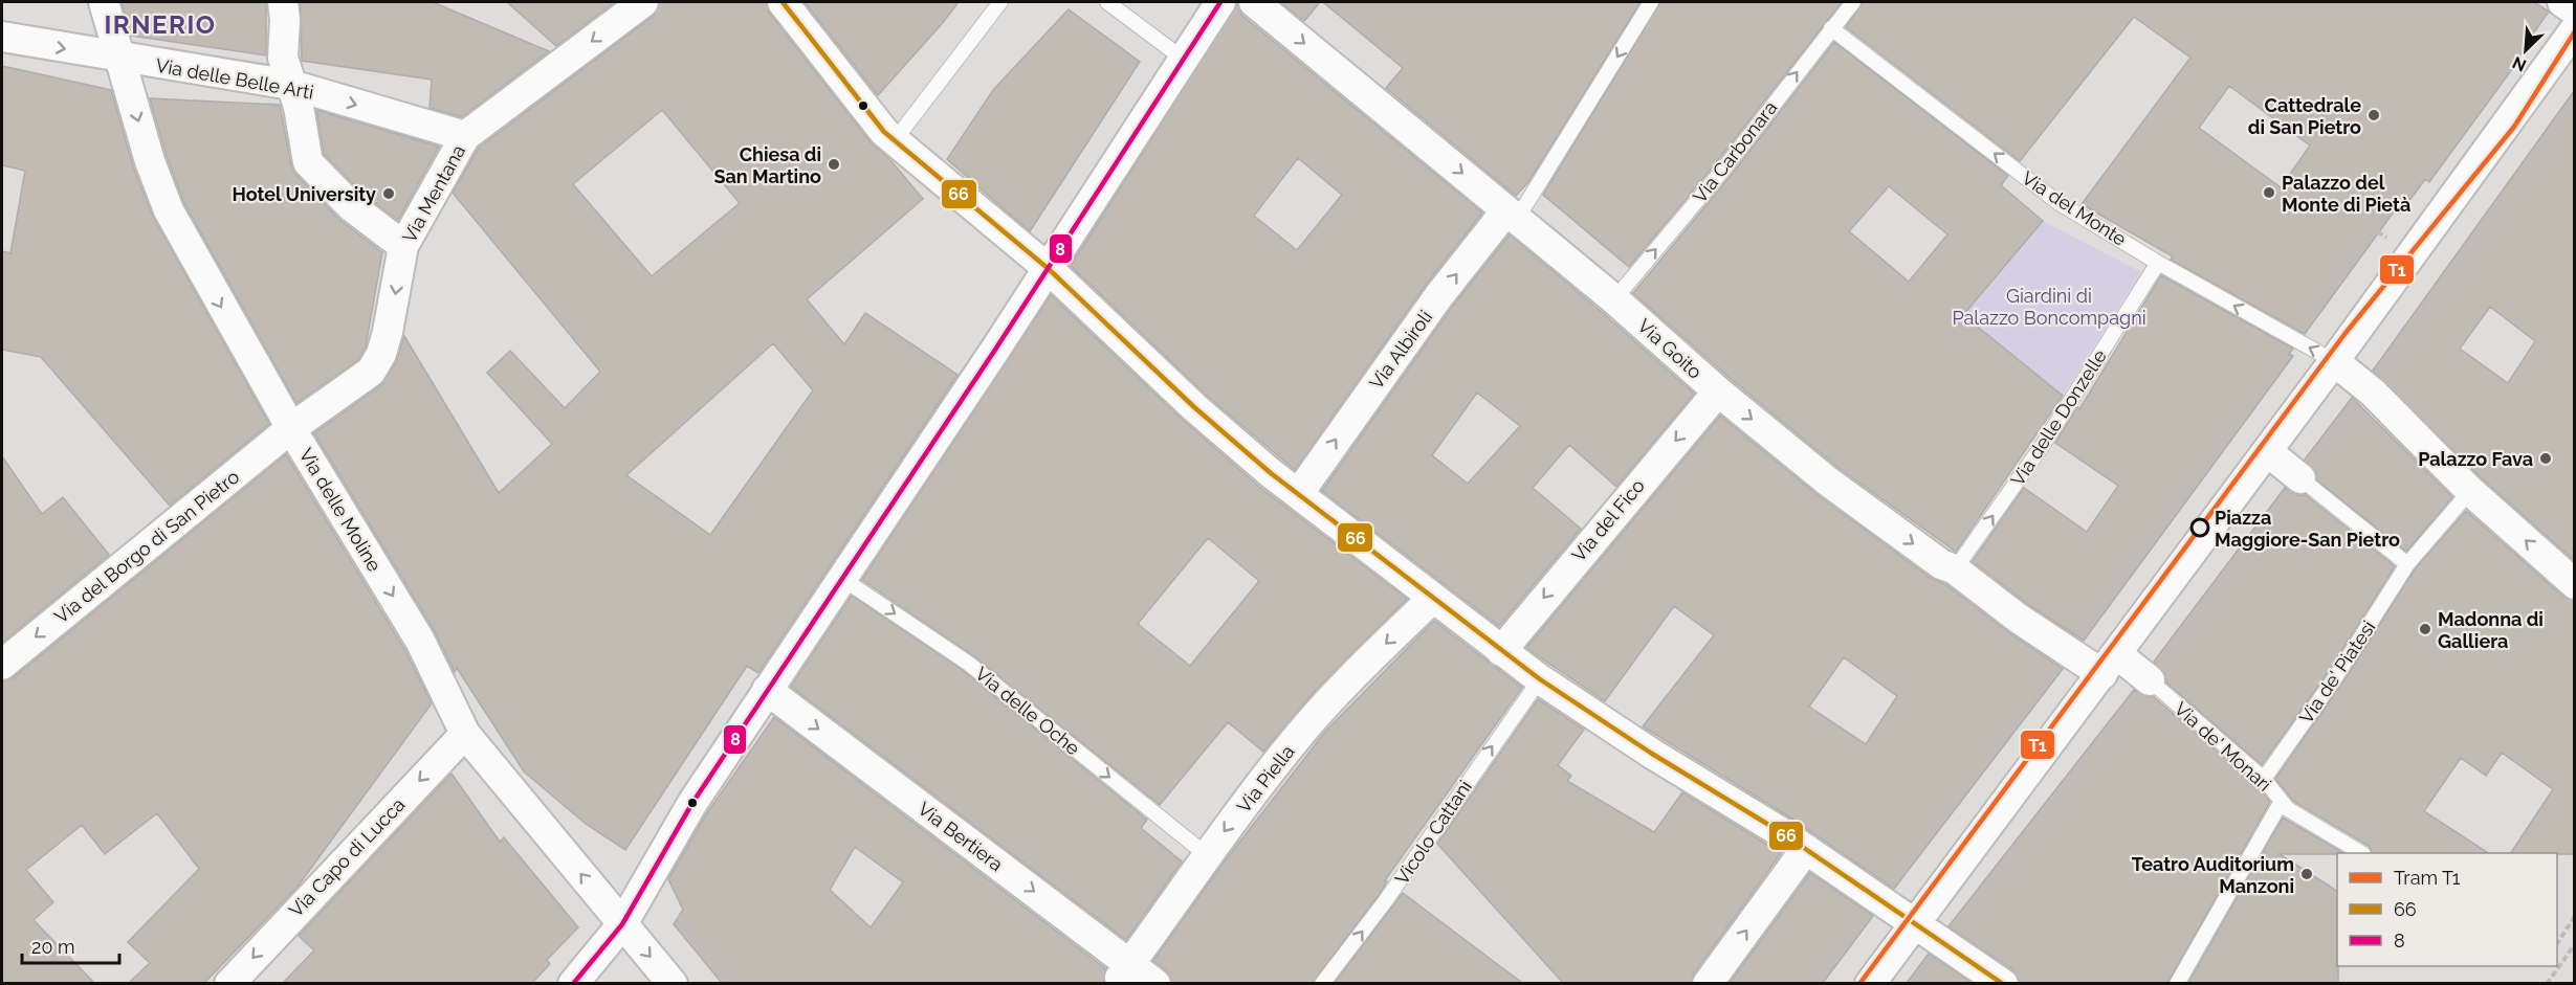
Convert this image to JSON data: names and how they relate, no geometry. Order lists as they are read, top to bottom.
{
  "streets": {
    "street": [
      "Via delle Belle Arti",
      "Via Mentana",
      "Via Goito",
      "Via Albiroli",
      "Via delle Moline",
      "Via del Fico",
      "Via del Borgo di San Pietro",
      "Via de' Monari",
      "Via Piella",
      "Via Bertiera",
      "Via Capo di Lucca"
    ],
    "lane": [
      "Via Carbonara",
      "Via del Monte",
      "Via delle Donzelle",
      "Via de' Piatesi",
      "Via delle Oche",
      "Vicolo Cattani"
    ]
  },
  "crossings": [
    ["Via delle Belle Arti", "Via Mentana"],
    ["Via delle Belle Arti", "Via delle Moline"],
    ["Via Carbonara", "Via del Monte"],
    ["Via Carbonara", "Via Goito"],
    ["Via Mentana", "Via delle Moline"],
    ["Via Mentana", "Via del Borgo di San Pietro"],
    ["Via del Monte", "Via delle Donzelle"],
    ["Via Goito", "Via Albiroli"],
    ["Via Goito", "Via delle Donzelle"],
    ["Via Goito", "Via del Fico"],
    ["Via Goito", "Via de' Monari"],
    ["Via delle Moline", "Via del Borgo di San Pietro"],
    ["Via delle Moline", "Via Capo di Lucca"],
    ["Via de' Piatesi", "Via de' Monari"],
    ["Via delle Oche", "Via Piella"],
    ["Via Piella", "Via Bertiera"]
  ],
  "one_way": [
    "Via delle Belle Arti",
    "Via Carbonara",
    "Via Mentana",
    "Via del Monte",
    "Via Goito",
    "Via delle Donzelle",
    "Via del Fico",
    "Via del Borgo di San Pietro",
    "Via delle Oche",
    "Via Piella",
    "Vicolo Cattani",
    "Via Bertiera"
  ],
  "districts": ["IRNERIO"],
  "parks": ["Giardini di Palazzo Boncompagni"],
  "places": [
    "Cattedrale di San Pietro",
    "Chiesa di San Martino",
    "Palazzo del Monte di Pietà",
    "Hotel University",
    "Palazzo Fava",
    "Piazza Maggiore-San Pietro",
    "Madonna di Galliera",
    "Teatro Auditorium Manzoni"
  ],
  "lines": ["transit line 66", "transit line 8", "tram line T1"],
  "legend": ["Tram T1", "66", "8"],
  "scale_bar": "20 m",
  "north": "bottom left"
}
